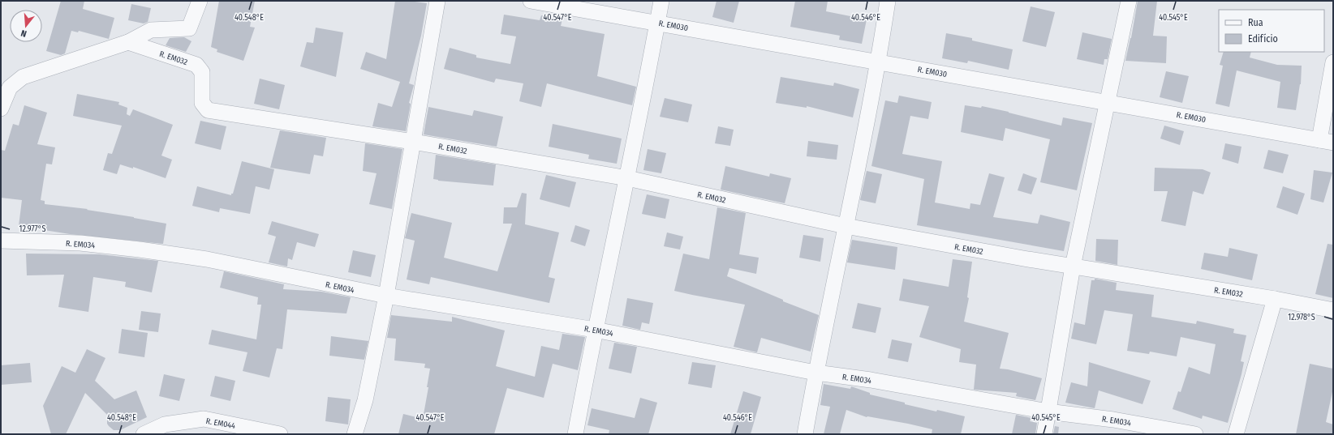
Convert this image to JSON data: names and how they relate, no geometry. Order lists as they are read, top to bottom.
{
  "streets": {
    "street": [
      "R. EM030",
      "R. EM032",
      "R. EM034",
      "R. EM044"
    ]
  },
  "legend": ["Rua", "Edifício"],
  "north": "bottom",
  "coordinates": [
    "40.548°E",
    "40.547°E",
    "40.546°E",
    "40.545°E",
    "12.977°S",
    "12.978°S"
  ]
}
